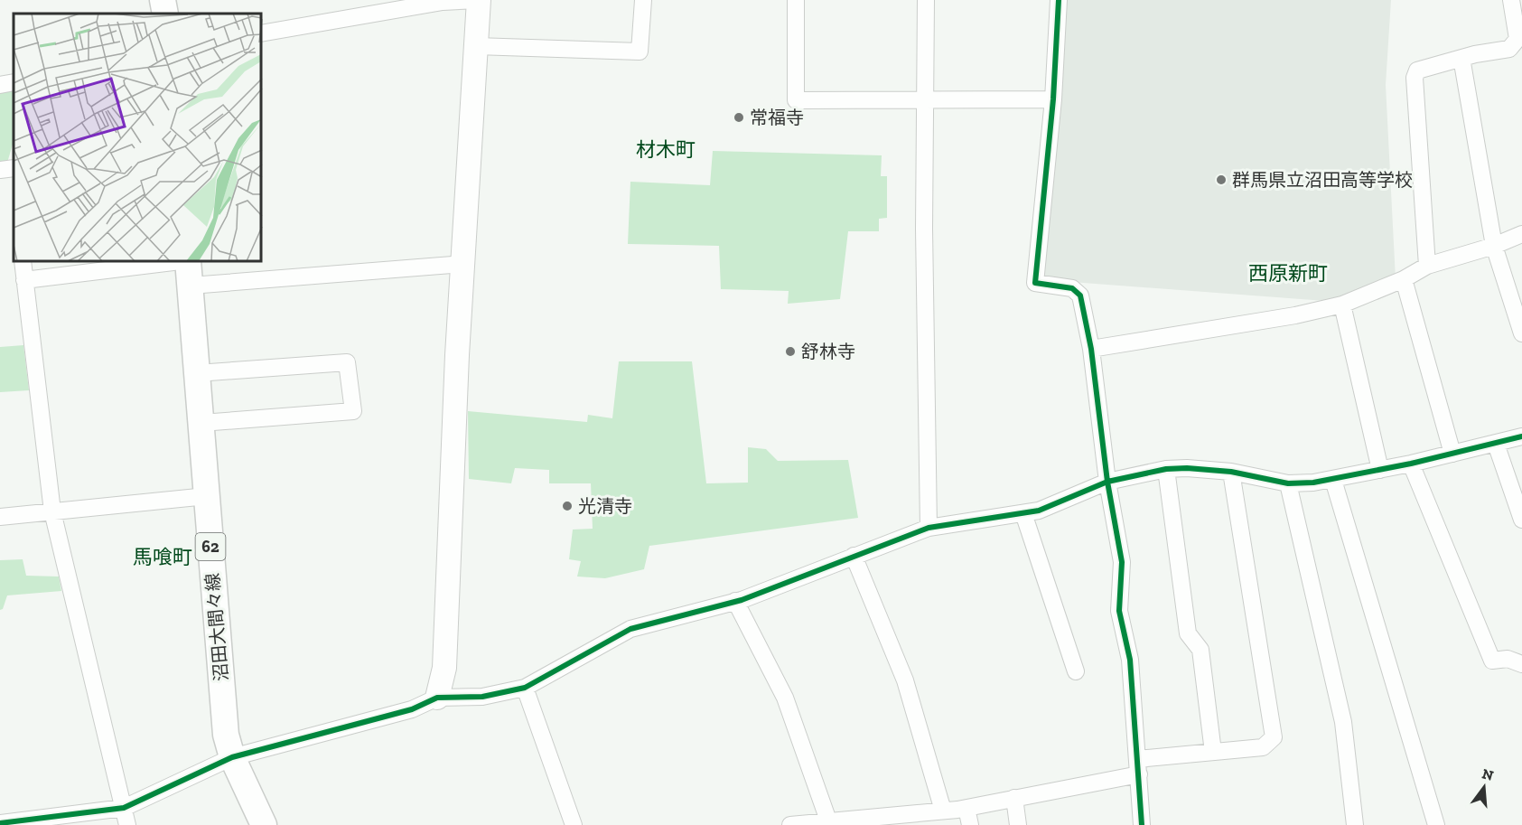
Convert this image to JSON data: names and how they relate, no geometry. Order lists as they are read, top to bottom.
{
  "streets": {
    "main road": ["62", "沼田大間々線"]
  },
  "districts": ["材木町", "西原新町", "馬喰町"],
  "places": [
    "常福寺",
    "群馬県立沼田高等学校",
    "舒林寺",
    "光清寺"
  ],
  "north": "top"
}
